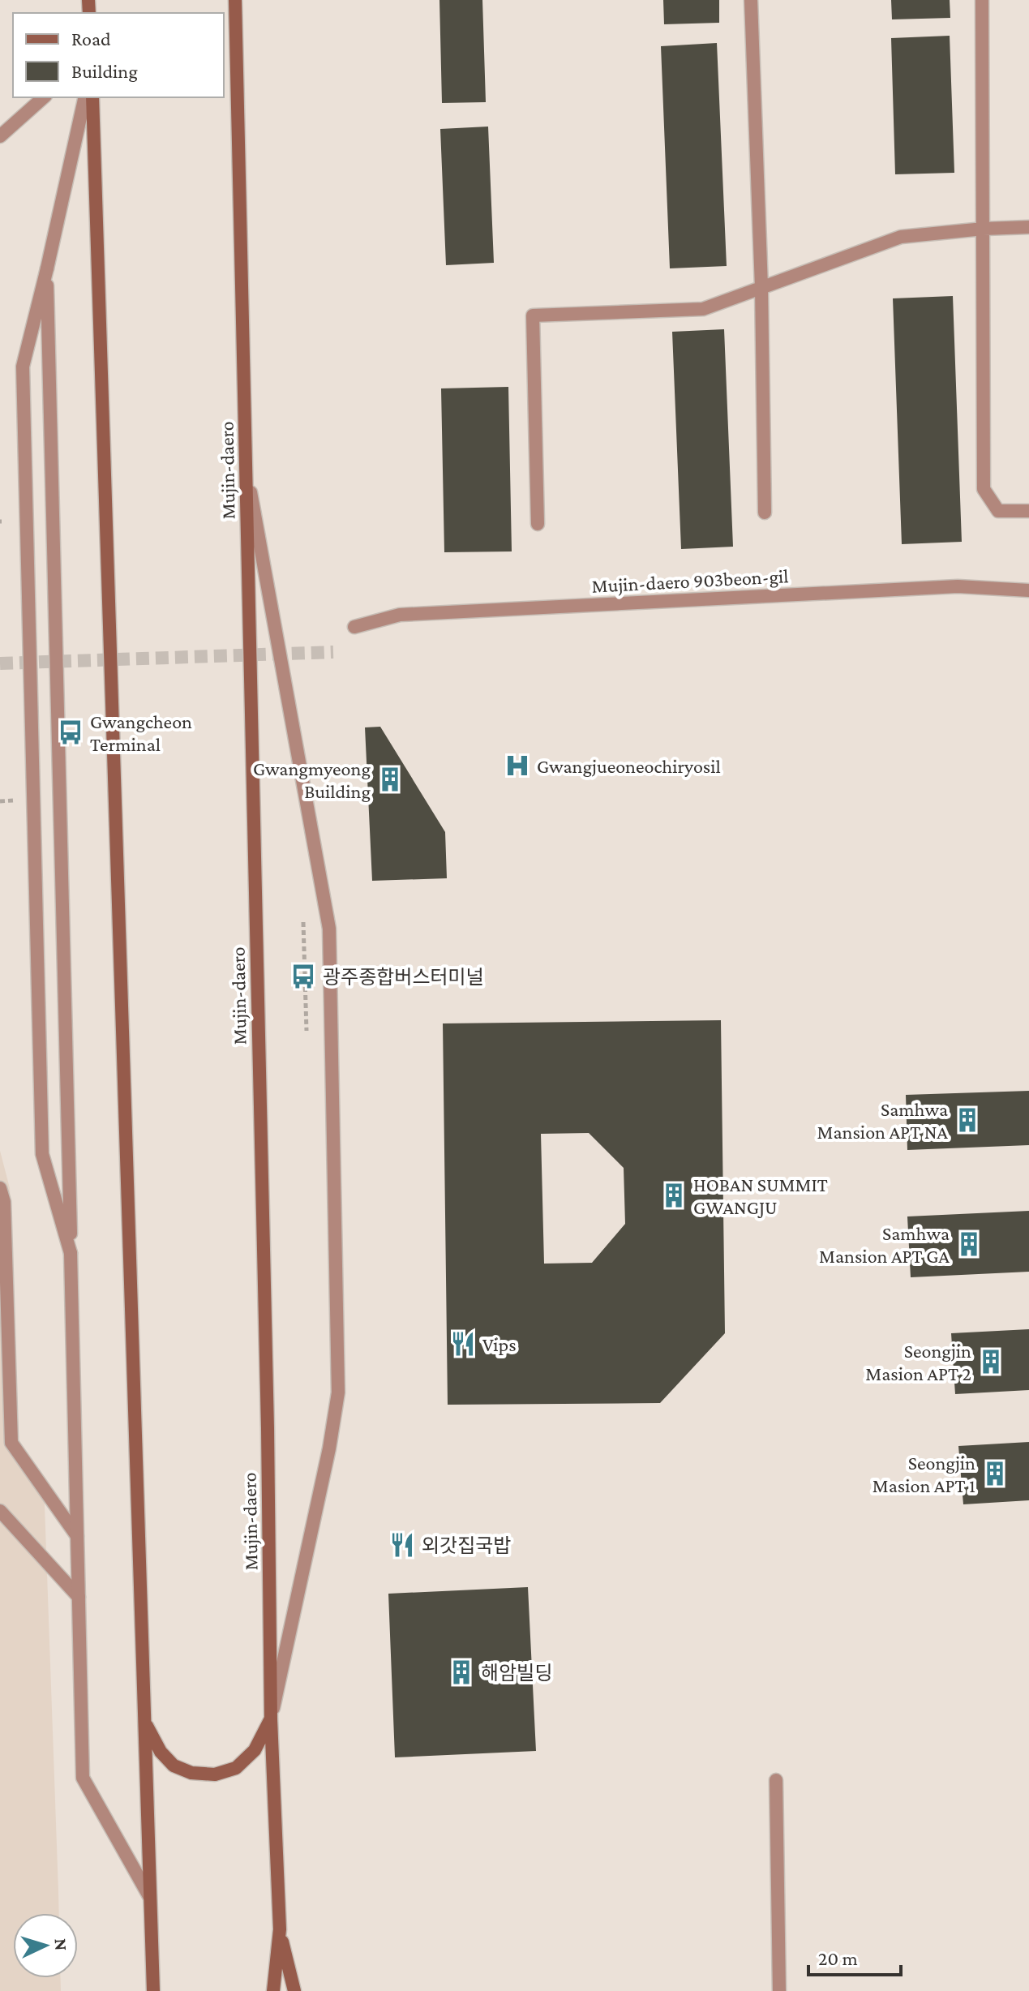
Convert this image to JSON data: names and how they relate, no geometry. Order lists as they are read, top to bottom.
{
  "streets": {
    "main road": ["Mujin-daero"],
    "street": ["Mujin-daero 903beon-gil"]
  },
  "places": {
    "bus stop": ["Gwangcheon Terminal", "광주종합버스터미널"],
    "hospital": ["Gwangjueoneochiryosil"],
    "building": [
      "Gwangmyeong Building",
      "Samhwa Mansion APT NA",
      "HOBAN SUMMIT GWANGJU",
      "Samhwa Mansion APT GA",
      "Seongjin Masion APT 2",
      "Seongjin Masion APT 1",
      "해암빌딩"
    ],
    "restaurant": ["Vips", "외갓집국밥"]
  },
  "legend": ["Road", "Building"],
  "scale_bar": "20 m",
  "north": "right"
}
